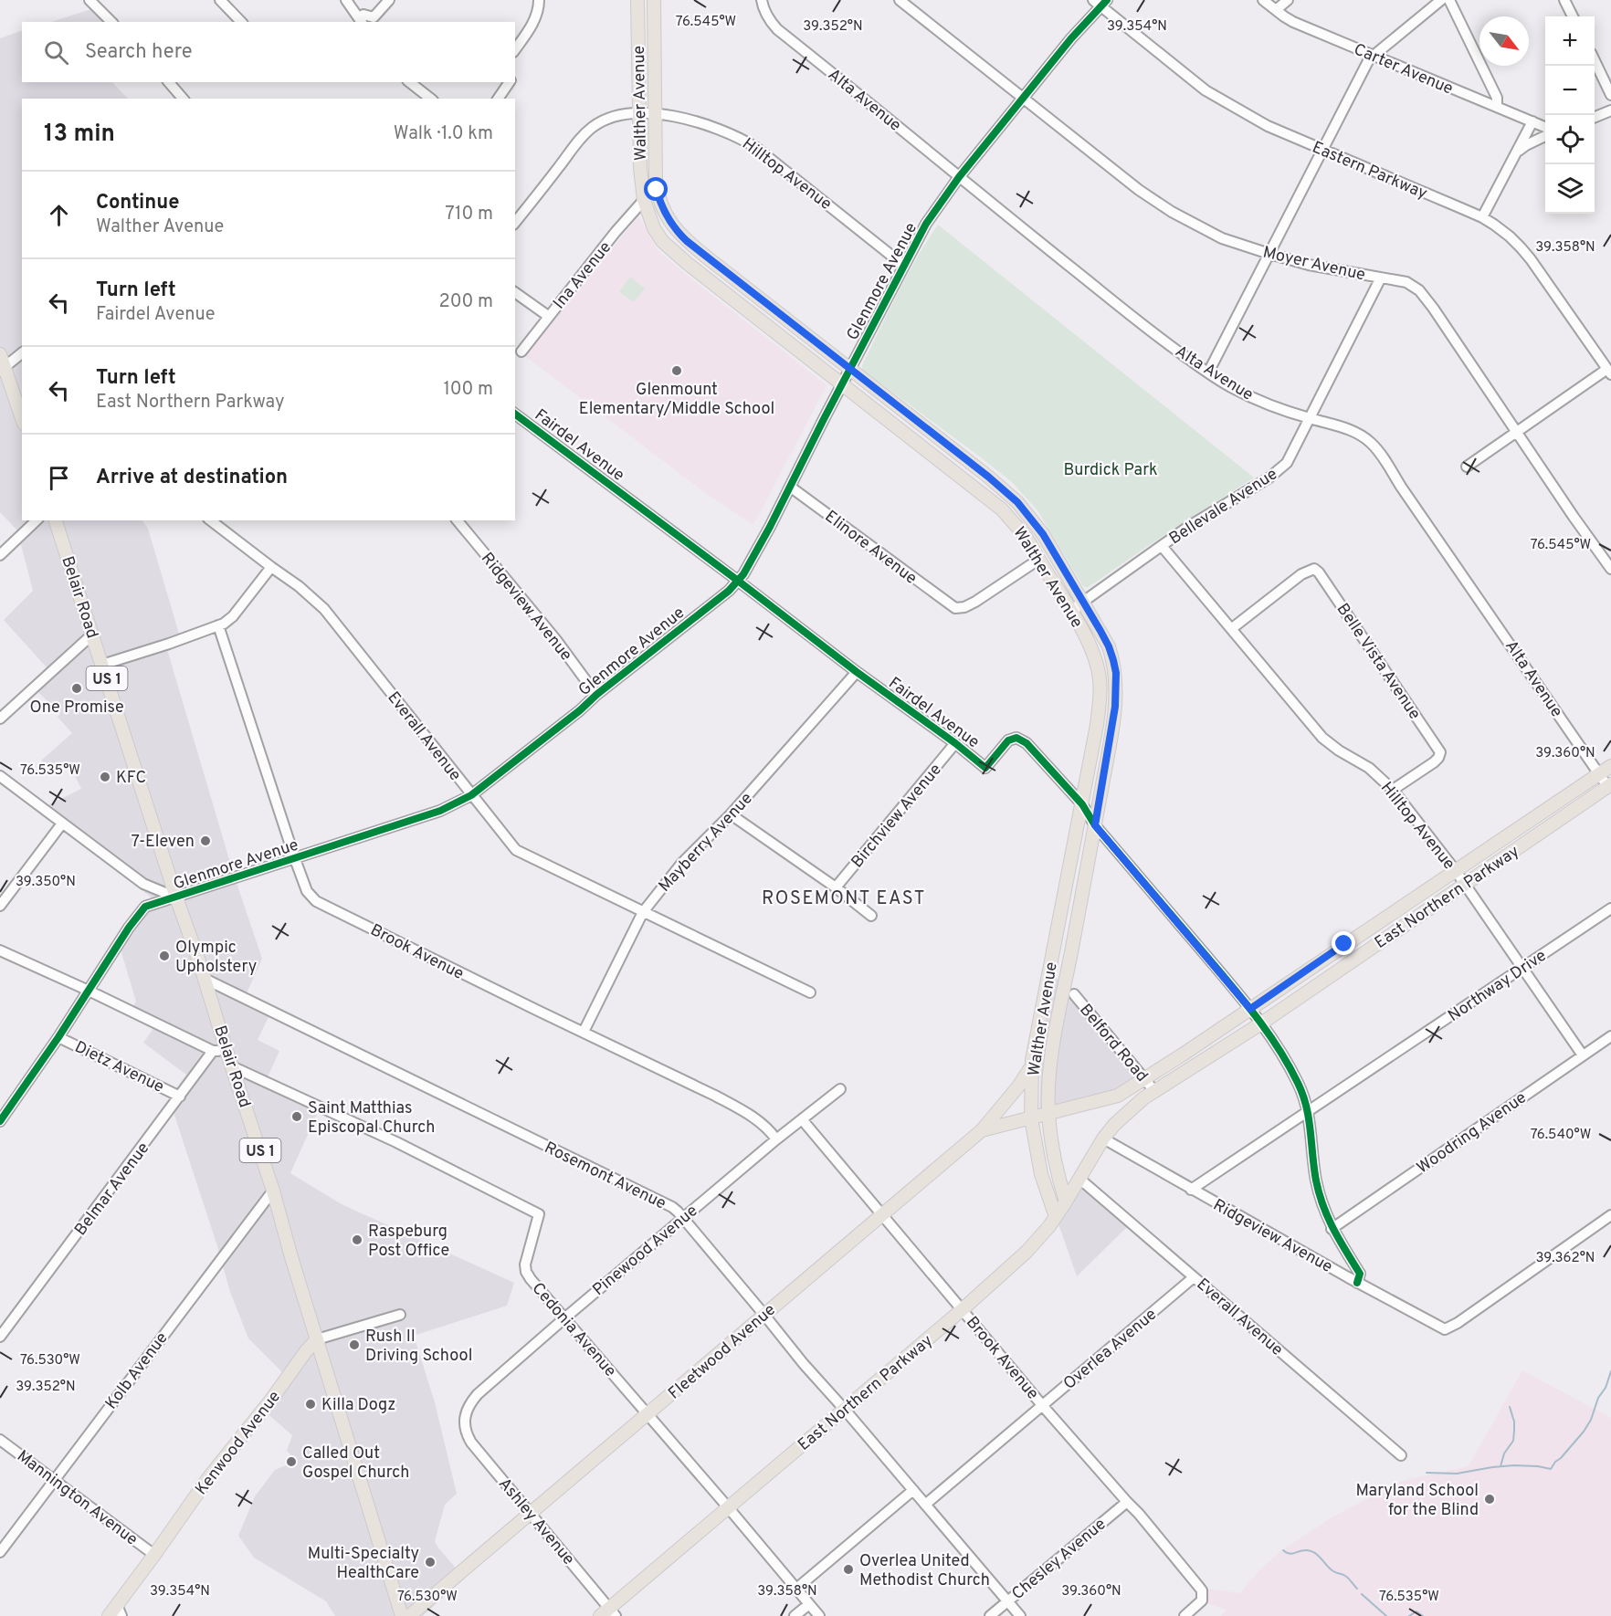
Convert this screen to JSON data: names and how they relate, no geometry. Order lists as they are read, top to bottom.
{
  "streets": {
    "main road": [
      "Walther Avenue",
      "Belair Road",
      "US 1",
      "East Northern Parkway",
      "Fleetwood Avenue",
      "Kenwood Avenue"
    ],
    "street": [
      "Carter Avenue",
      "Alta Avenue",
      "Eastern Parkway",
      "Hilltop Avenue",
      "Moyer Avenue",
      "Ina Avenue",
      "Glenmore Avenue",
      "Fairdel Avenue",
      "Bellevale Avenue",
      "Elinore Avenue",
      "Ridgeview Avenue",
      "Belle Vista Avenue",
      "Everall Avenue",
      "Birchview Avenue",
      "Mayberry Avenue",
      "Brook Avenue",
      "Northway Drive",
      "Belford Road",
      "Dietz Avenue",
      "Woodring Avenue",
      "Rosemont Avenue",
      "Belmar Avenue",
      "Pinewood Avenue",
      "Cedonia Avenue",
      "Overlea Avenue",
      "Kolb Avenue",
      "Mannington Avenue",
      "Ashley Avenue",
      "Chesley Avenue"
    ]
  },
  "crossings": [
    ["Alta Avenue", "Glenmore Avenue"],
    ["Alta Avenue", "Bellevale Avenue"],
    ["Alta Avenue", "East Northern Parkway"],
    ["Walther Avenue", "Hilltop Avenue"],
    ["Walther Avenue", "Ina Avenue"],
    ["Walther Avenue", "Glenmore Avenue"],
    ["Walther Avenue", "Fairdel Avenue"],
    ["Walther Avenue", "Bellevale Avenue"],
    ["Walther Avenue", "Elinore Avenue"],
    ["Walther Avenue", "East Northern Parkway"],
    ["Walther Avenue", "Fleetwood Avenue"],
    ["Eastern Parkway", "Glenmore Avenue"],
    ["Hilltop Avenue", "Glenmore Avenue"],
    ["Hilltop Avenue", "Bellevale Avenue"],
    ["Hilltop Avenue", "Belle Vista Avenue"],
    ["Hilltop Avenue", "East Northern Parkway"],
    ["Hilltop Avenue", "Northway Drive"],
    ["Hilltop Avenue", "Woodring Avenue"],
    ["Moyer Avenue", "Glenmore Avenue"],
    ["Moyer Avenue", "Bellevale Avenue"],
    ["Glenmore Avenue", "Fairdel Avenue"],
    ["Glenmore Avenue", "Elinore Avenue"],
    ["Glenmore Avenue", "Belair Road"],
    ["Glenmore Avenue", "Ridgeview Avenue"],
    ["Glenmore Avenue", "Everall Avenue"],
    ["Glenmore Avenue", "Brook Avenue"],
    ["Glenmore Avenue", "Dietz Avenue"],
    ["Fairdel Avenue", "Ridgeview Avenue"],
    ["Fairdel Avenue", "Birchview Avenue"],
    ["Fairdel Avenue", "Mayberry Avenue"],
    ["Fairdel Avenue", "East Northern Parkway"],
    ["Fairdel Avenue", "Northway Drive"],
    ["Fairdel Avenue", "Woodring Avenue"],
    ["Belair Road", "Rosemont Avenue"],
    ["Belair Road", "Cedonia Avenue"],
    ["Belair Road", "Kolb Avenue"],
    ["Belair Road", "Kenwood Avenue"],
    ["Ridgeview Avenue", "East Northern Parkway"],
    ["Ridgeview Avenue", "Northway Drive"],
    ["Everall Avenue", "Mayberry Avenue"],
    ["Everall Avenue", "East Northern Parkway"],
    ["Everall Avenue", "Overlea Avenue"],
    ["Mayberry Avenue", "Brook Avenue"],
    ["East Northern Parkway", "Brook Avenue"],
    ["East Northern Parkway", "Belford Road"],
    ["East Northern Parkway", "Rosemont Avenue"],
    ["East Northern Parkway", "Cedonia Avenue"],
    ["East Northern Parkway", "Fleetwood Avenue"],
    ["East Northern Parkway", "Ashley Avenue"],
    ["Brook Avenue", "Pinewood Avenue"],
    ["Brook Avenue", "Overlea Avenue"],
    ["Brook Avenue", "Fleetwood Avenue"],
    ["Brook Avenue", "Chesley Avenue"],
    ["Dietz Avenue", "Belmar Avenue"],
    ["Rosemont Avenue", "Pinewood Avenue"],
    ["Rosemont Avenue", "Overlea Avenue"],
    ["Rosemont Avenue", "Fleetwood Avenue"],
    ["Rosemont Avenue", "Chesley Avenue"],
    ["Pinewood Avenue", "Cedonia Avenue"],
    ["Pinewood Avenue", "Ashley Avenue"],
    ["Cedonia Avenue", "Fleetwood Avenue"],
    ["Fleetwood Avenue", "Ashley Avenue"],
    ["Kolb Avenue", "Mannington Avenue"],
    ["Kenwood Avenue", "Mannington Avenue"]
  ],
  "districts": ["ROSEMONT EAST"],
  "parks": ["Burdick Park"],
  "places": [
    "Glenmount Elementary/Middle School",
    "One Promise",
    "KFC",
    "7-Eleven",
    "Olympic Upholstery",
    "Saint Matthias Episcopal Church",
    "Raspeburg Post Office",
    "Rush II Driving School",
    "Killa Dogz",
    "Called Out Gospel Church",
    "Maryland School for the Blind",
    "Multi-Specialty HealthCare",
    "Overlea United Methodist Church"
  ],
  "north": "bottom right",
  "page": {
    "map_buttons": ["+", "−"],
    "search": "Search here",
    "heading": ["13 min", "Walk · 1.0 km"],
    "list": [
      ["Continue", "Walther Avenue", "710 m"],
      ["Turn left", "Fairdel Avenue", "200 m"],
      ["Turn left", "East Northern Parkway", "100 m"],
      "Arrive at destination"
    ]
  },
  "coordinates": [
    "76.545°W",
    "39.354°N",
    "39.352°N",
    "39.358°N",
    "39.360°N",
    "76.535°W",
    "39.350°N",
    "76.540°W",
    "39.362°N",
    "76.530°W"
  ]
}
